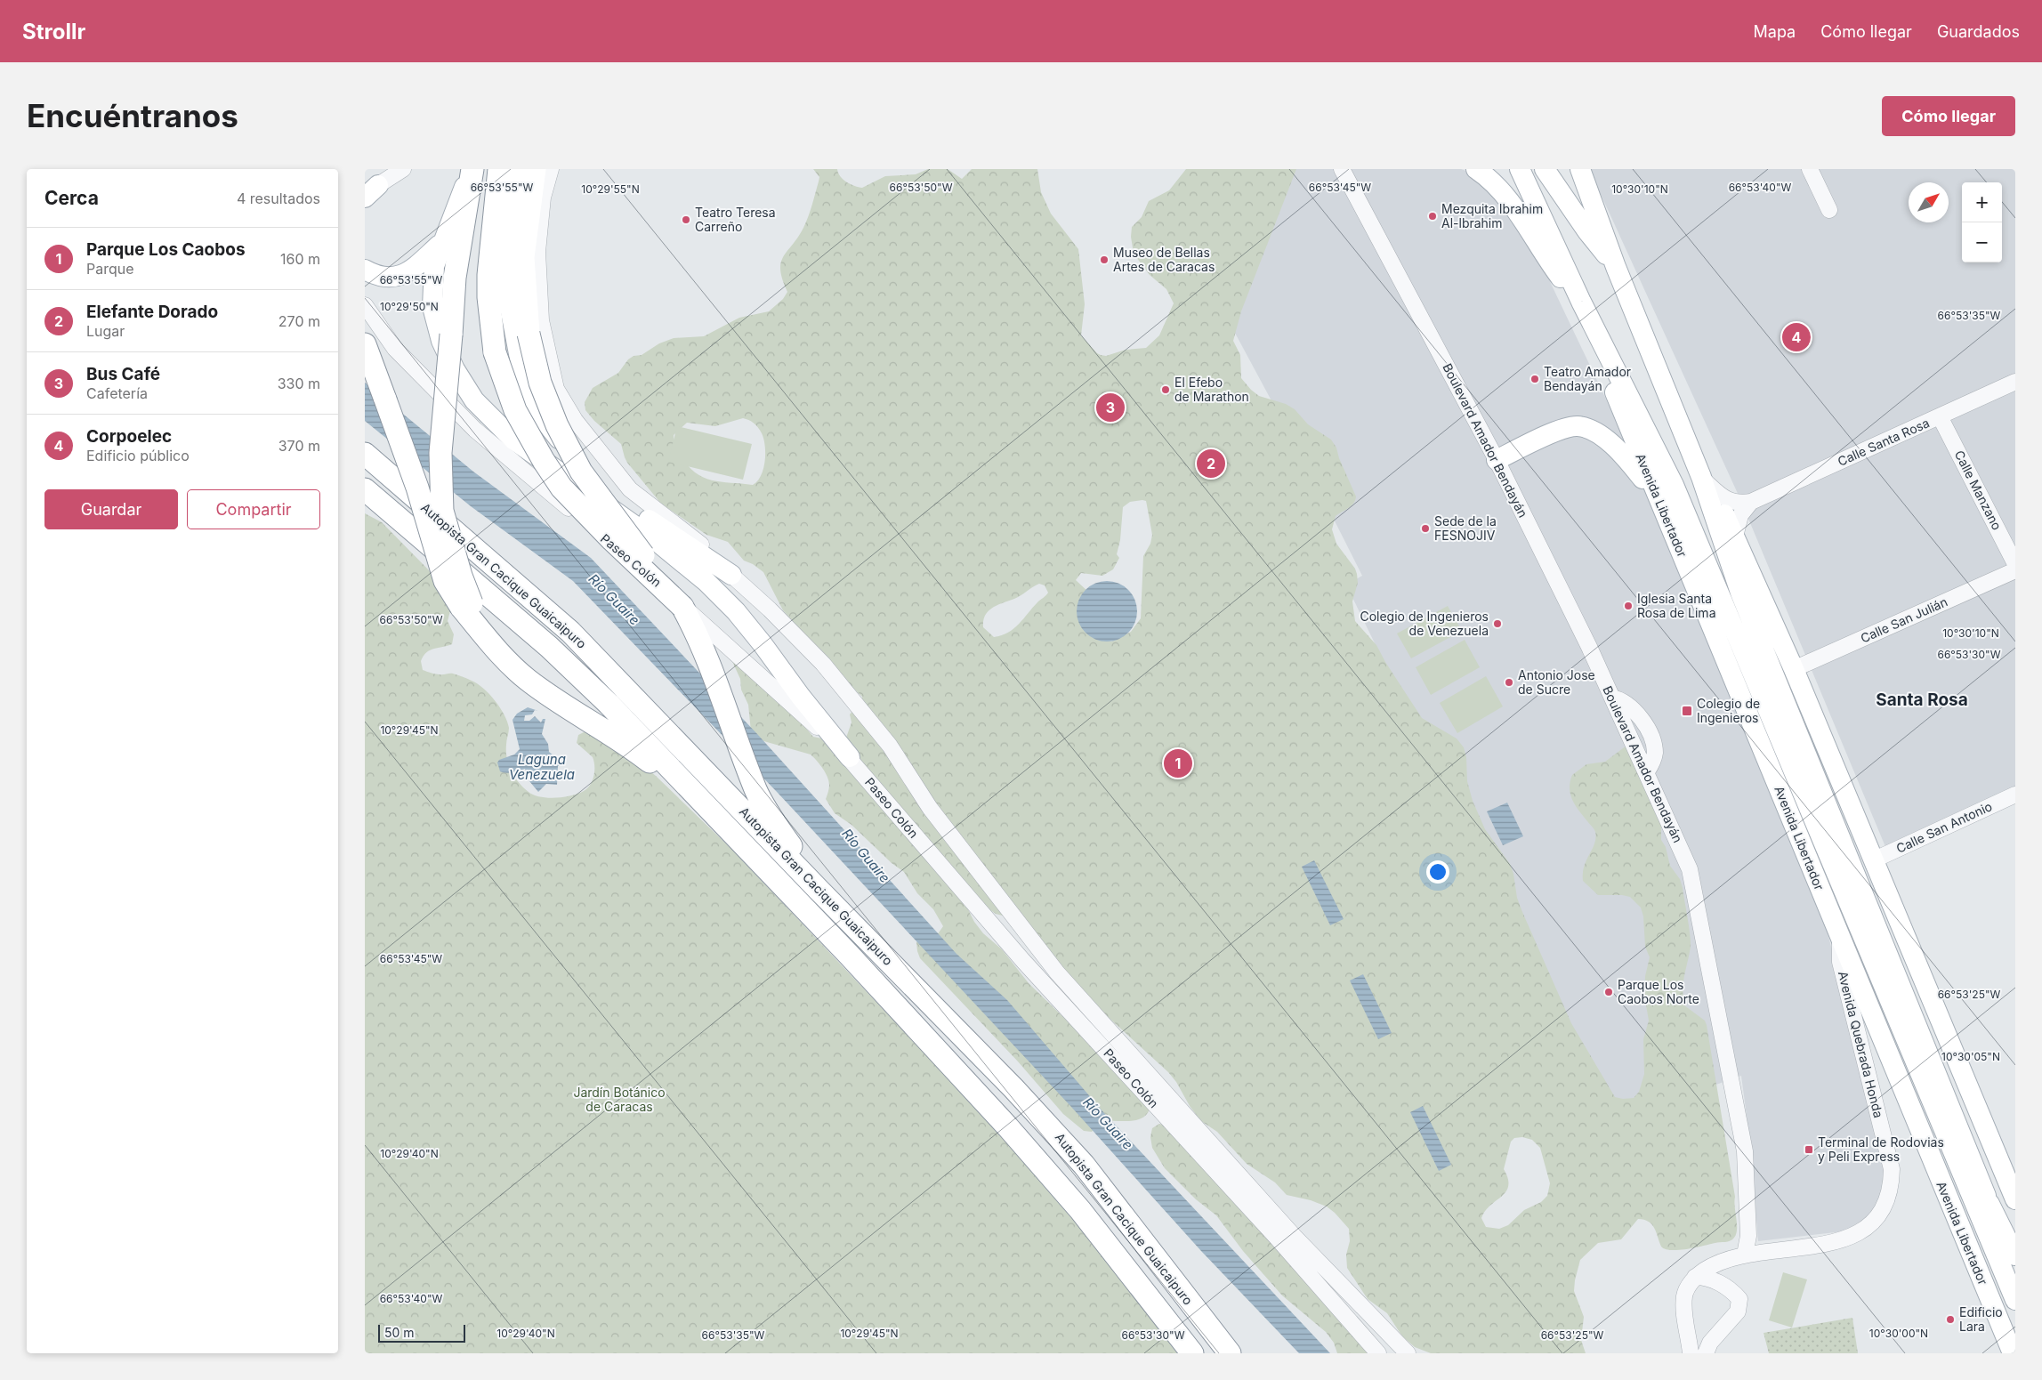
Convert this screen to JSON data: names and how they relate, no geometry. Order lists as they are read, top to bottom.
{
  "streets": {
    "highway": ["Autopista Gran Cacique Guaicaipuro"],
    "main road": ["Avenida Libertador"],
    "street": [
      "Boulevard Amador Bendayán",
      "Calle Santa Rosa",
      "Calle Manzano",
      "Paseo Colón",
      "Calle San Julián",
      "Calle San Antonio",
      "Avenida Quebrada Honda"
    ]
  },
  "crossings": [
    ["Boulevard Amador Bendayán", "Avenida Quebrada Honda"],
    ["Calle Santa Rosa", "Calle Manzano"],
    ["Calle Santa Rosa", "Avenida Libertador"],
    ["Avenida Libertador", "Calle San Julián"],
    ["Avenida Libertador", "Calle San Antonio"],
    ["Avenida Libertador", "Avenida Quebrada Honda"]
  ],
  "districts": ["Santa Rosa"],
  "water": ["Río Guaire", "Laguna Venezuela"],
  "parks": ["Jardín Botánico de Caracas"],
  "places": {
    "other": [
      "Mezquita Ibrahim Al-lbrahim",
      "Teatro Teresa Carreño",
      "Museo de Bellas Artes de Caracas",
      "Teatro Amador Bendayán",
      "El Efebo de Marathon",
      "Sede de la FESNOJIV",
      "Iglesia Santa Rosa de Lima",
      "Colegio de Ingenieros de Venezuela",
      "Antonio Jose de Sucre",
      "Parque Los Caobos Norte",
      "Edificio Lara"
    ],
    "transit": ["Colegio de Ingenieros", "Terminal de Rodovias y Peli Express"]
  },
  "scale_bar": "50 m",
  "north": "top right",
  "page": {
    "header": "Strollr",
    "nav": ["Mapa", "Cómo llegar", "Guardados"],
    "buttons": [
      "Cómo llegar",
      ["Guardar", "Compartir"]
    ],
    "title": "Encuéntranos",
    "heading": ["Cerca", "4 resultados"],
    "map_buttons": ["+", "−"],
    "list": [
      {
        "mark": "1",
        "name": "Parque Los Caobos",
        "note": "Parque",
        "value": "160 m"
      },
      {
        "mark": "2",
        "name": "Elefante Dorado",
        "note": "Lugar",
        "value": "270 m"
      },
      {
        "mark": "3",
        "name": "Bus Café",
        "note": "Cafetería",
        "value": "330 m"
      },
      {
        "mark": "4",
        "name": "Corpoelec",
        "note": "Edificio público",
        "value": "370 m"
      }
    ],
    "pins": [
      "4",
      "3",
      "2",
      "1"
    ],
    "scale": "50 m"
  },
  "coordinates": [
    "66°53'45\"W",
    "66°53'40\"W",
    "66°53'55\"W",
    "66°53'50\"W",
    "10°30'10\"N",
    "10°29'55\"N",
    "10°29'50\"N",
    "66°53'35\"W",
    "66°53'30\"W",
    "10°29'45\"N",
    "66°53'25\"W",
    "10°30'05\"N",
    "10°29'40\"N",
    "10°30'00\"N"
  ]
}
